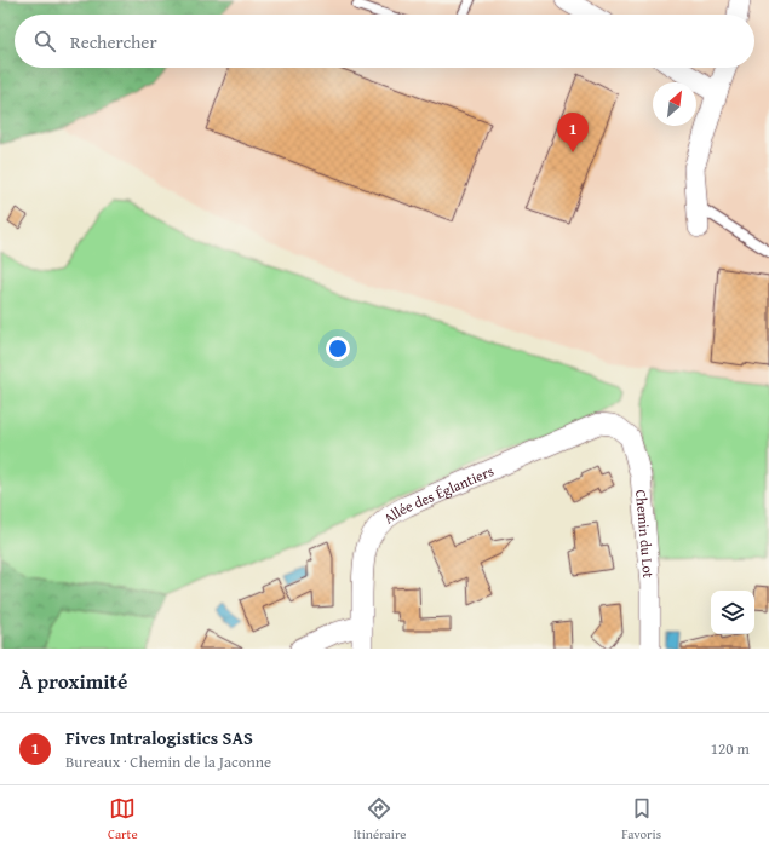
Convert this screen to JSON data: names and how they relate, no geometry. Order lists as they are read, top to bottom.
{
  "streets": {
    "street": ["Allée des Églantiers", "Chemin du Lot"]
  },
  "crossings": [
    ["Allée des Églantiers", "Chemin du Lot"]
  ],
  "north": "top right",
  "page": {
    "search": "Rechercher",
    "pins": "1",
    "heading": "À proximité",
    "list": [
      {
        "mark": "1",
        "name": "Fives Intralogistics SAS",
        "note": "Bureaux · Chemin de la Jaconne",
        "value": "120 m"
      }
    ],
    "nav": ["Carte", "Itinéraire", "Favoris"]
  }
}
